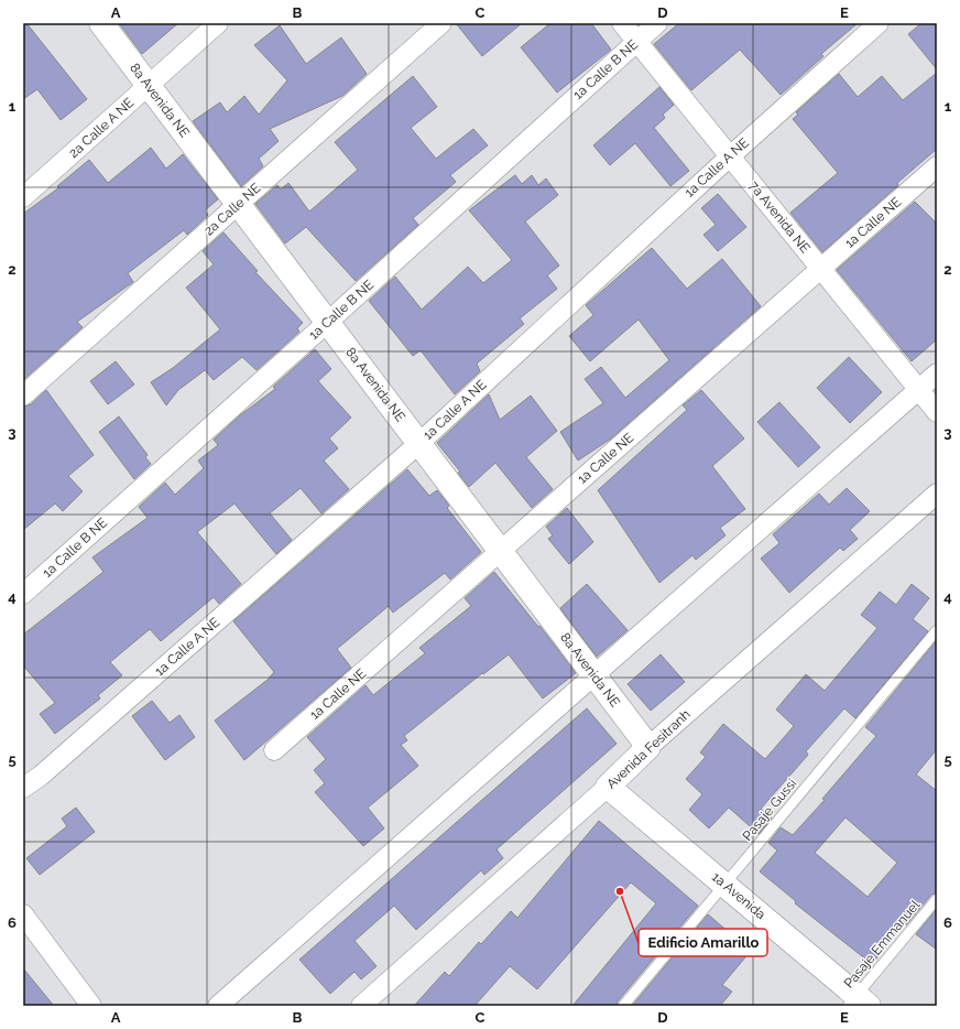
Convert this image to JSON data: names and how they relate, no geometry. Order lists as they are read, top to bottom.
{
  "streets": {
    "street": [
      "1a Calle B NE",
      "8a Avenida NE",
      "2a Calle A NE",
      "1a Calle A NE",
      "2a Calle NE",
      "7a Avenida NE",
      "1a Calle NE",
      "Avenida Fesitranh",
      "1a Avenida"
    ],
    "lane": ["Pasaje Gussi", "Pasaje Emmanuel"]
  },
  "crossings": [
    ["1a Calle B NE", "8a Avenida NE"],
    ["1a Calle B NE", "7a Avenida NE"],
    ["8a Avenida NE", "2a Calle A NE"],
    ["8a Avenida NE", "1a Calle A NE"],
    ["8a Avenida NE", "2a Calle NE"],
    ["8a Avenida NE", "1a Calle NE"],
    ["8a Avenida NE", "Avenida Fesitranh"],
    ["1a Calle A NE", "7a Avenida NE"],
    ["7a Avenida NE", "1a Calle NE"],
    ["Avenida Fesitranh", "1a Avenida"],
    ["Pasaje Gussi", "1a Avenida"],
    ["1a Avenida", "Pasaje Emmanuel"]
  ],
  "places": ["Edificio Amarillo"],
  "grid": {
    "columns": [
      "A",
      "B",
      "C",
      "D",
      "E"
    ],
    "rows": [
      "1",
      "2",
      "3",
      "4",
      "5",
      "6"
    ]
  }
}
